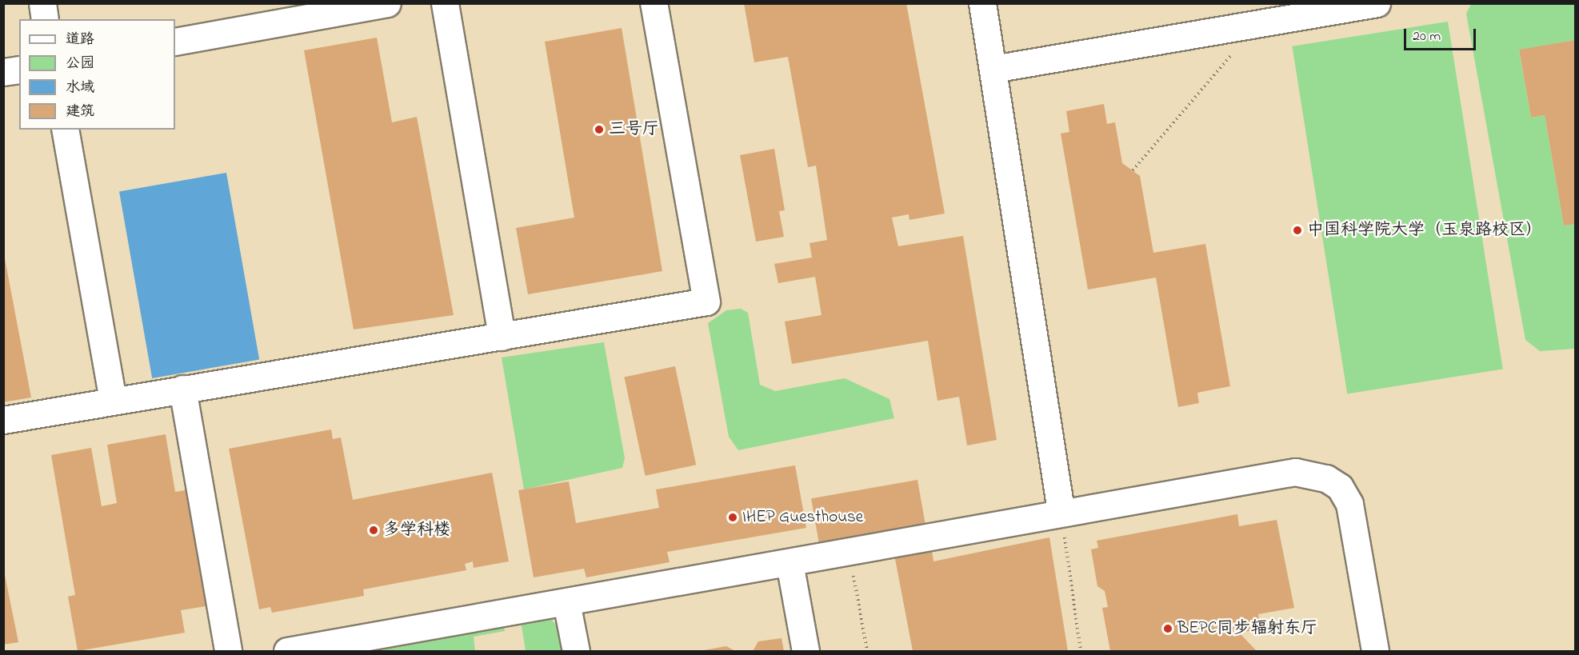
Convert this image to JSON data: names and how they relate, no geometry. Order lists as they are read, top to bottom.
{
  "places": [
    "三号厅",
    "中国科学院大学（玉泉路校区）",
    "IHEP Guesthouse",
    "多学科楼",
    "BEPC同步辐射东厅"
  ],
  "legend": [
    "道路",
    "公园",
    "水域",
    "建筑"
  ],
  "scale_bar": "20 m"
}
